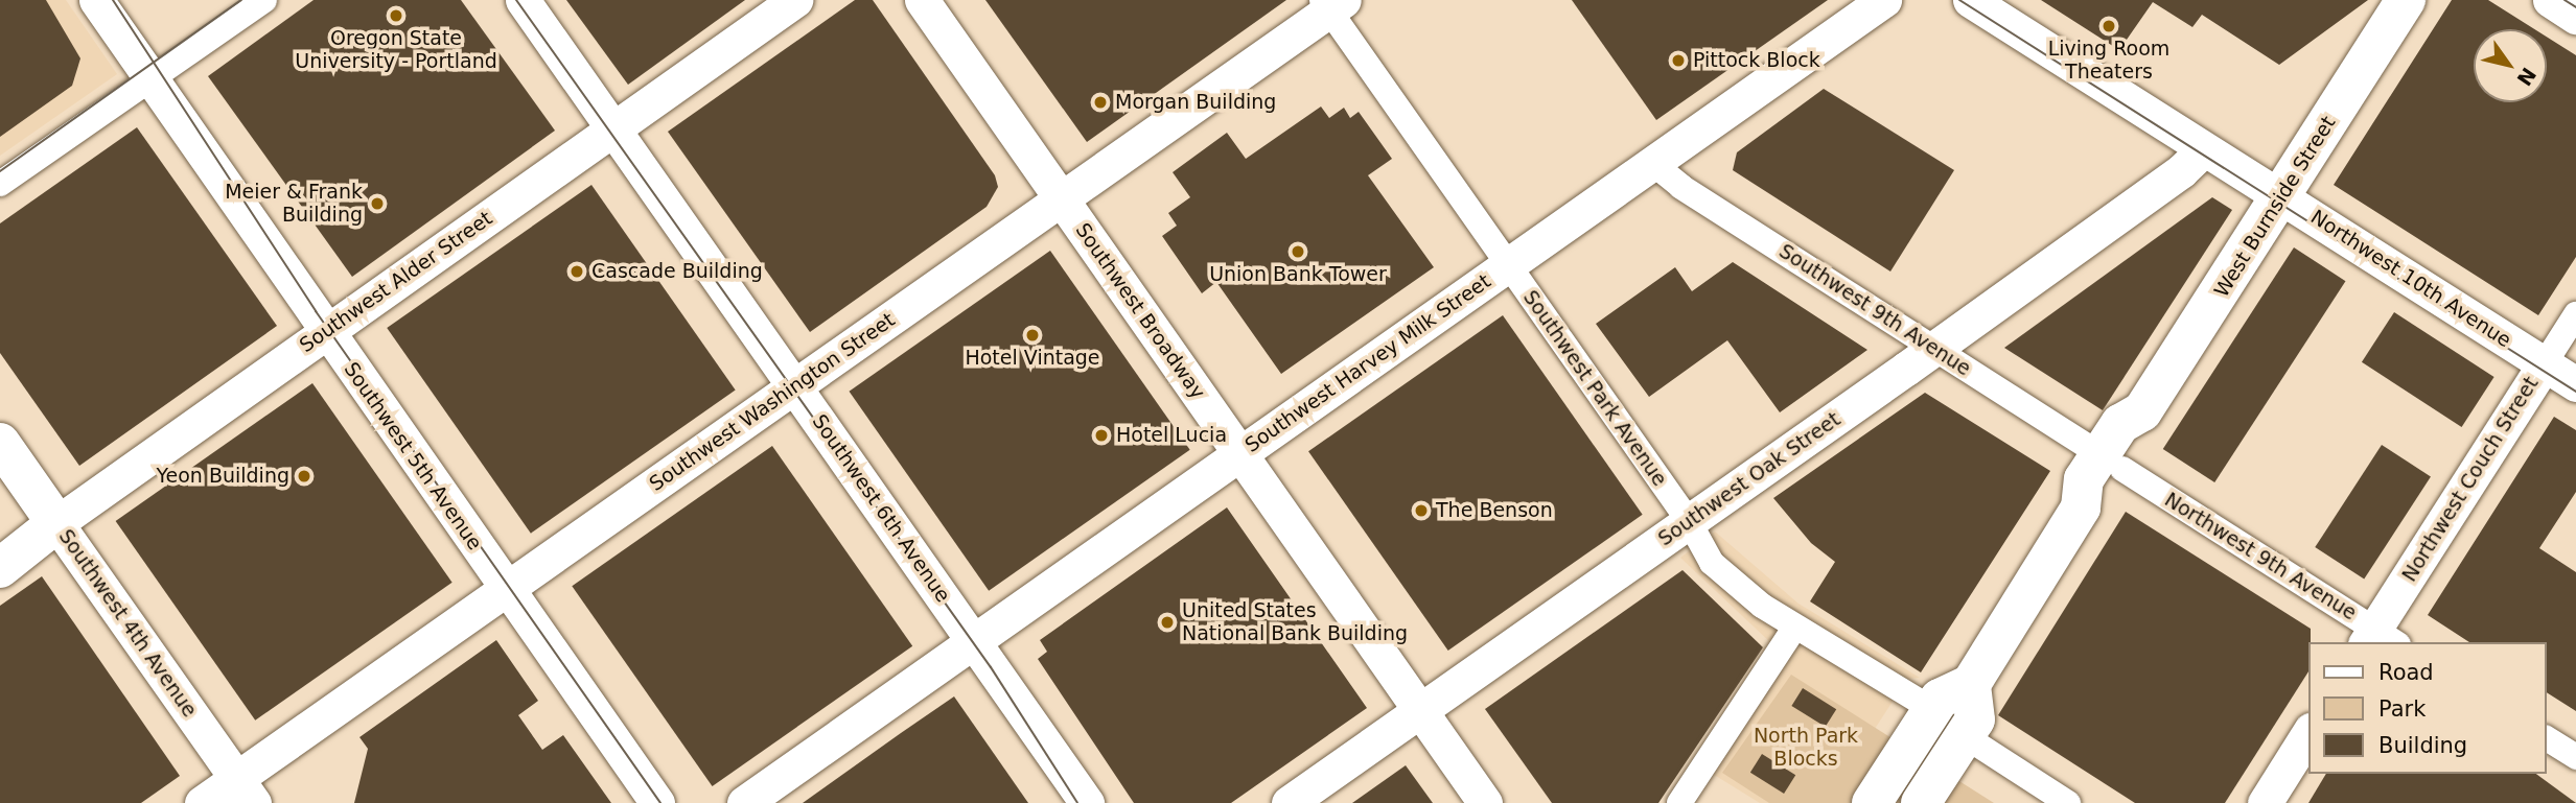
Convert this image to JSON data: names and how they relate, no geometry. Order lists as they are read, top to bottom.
{
  "streets": {
    "main road": ["West Burnside Street", "Southwest Alder Street", "Southwest 4th Avenue"],
    "street": [
      "Northwest 10th Avenue",
      "Southwest 9th Avenue",
      "Southwest Broadway",
      "Southwest Harvey Milk Street",
      "Southwest Park Avenue",
      "Southwest Washington Street",
      "Southwest 5th Avenue",
      "Southwest Oak Street",
      "Northwest Couch Street",
      "Southwest 6th Avenue",
      "Northwest 9th Avenue"
    ]
  },
  "crossings": [
    ["West Burnside Street", "Northwest 10th Avenue"],
    ["West Burnside Street", "Southwest 9th Avenue"],
    ["West Burnside Street", "Northwest 9th Avenue"],
    ["Northwest 10th Avenue", "Southwest Oak Street"],
    ["Northwest 10th Avenue", "Northwest Couch Street"],
    ["Southwest Alder Street", "Southwest 5th Avenue"],
    ["Southwest Alder Street", "Southwest 6th Avenue"],
    ["Southwest Alder Street", "Southwest 4th Avenue"],
    ["Southwest 9th Avenue", "Southwest Harvey Milk Street"],
    ["Southwest 9th Avenue", "Southwest Oak Street"],
    ["Southwest 9th Avenue", "Northwest 9th Avenue"],
    ["Southwest Broadway", "Southwest Harvey Milk Street"],
    ["Southwest Broadway", "Southwest Washington Street"],
    ["Southwest Broadway", "Southwest Oak Street"],
    ["Southwest Harvey Milk Street", "Southwest Park Avenue"],
    ["Southwest Harvey Milk Street", "Southwest 6th Avenue"],
    ["Southwest Park Avenue", "Southwest Washington Street"],
    ["Southwest Park Avenue", "Southwest Oak Street"],
    ["Southwest Washington Street", "Southwest 5th Avenue"],
    ["Southwest Washington Street", "Southwest 6th Avenue"],
    ["Southwest Washington Street", "Southwest 4th Avenue"],
    ["Northwest Couch Street", "Northwest 9th Avenue"]
  ],
  "parks": ["North Park Blocks"],
  "places": [
    "Oregon State University - Portland",
    "Living Room Theaters",
    "Pittock Block",
    "Morgan Building",
    "Meier & Frank Building",
    "Union Bank Tower",
    "Cascade Building",
    "Hotel Vintage",
    "Hotel Lucia",
    "Yeon Building",
    "The Benson",
    "United States National Bank Building"
  ],
  "legend": ["Road", "Park", "Building"],
  "north": "bottom right"
}
